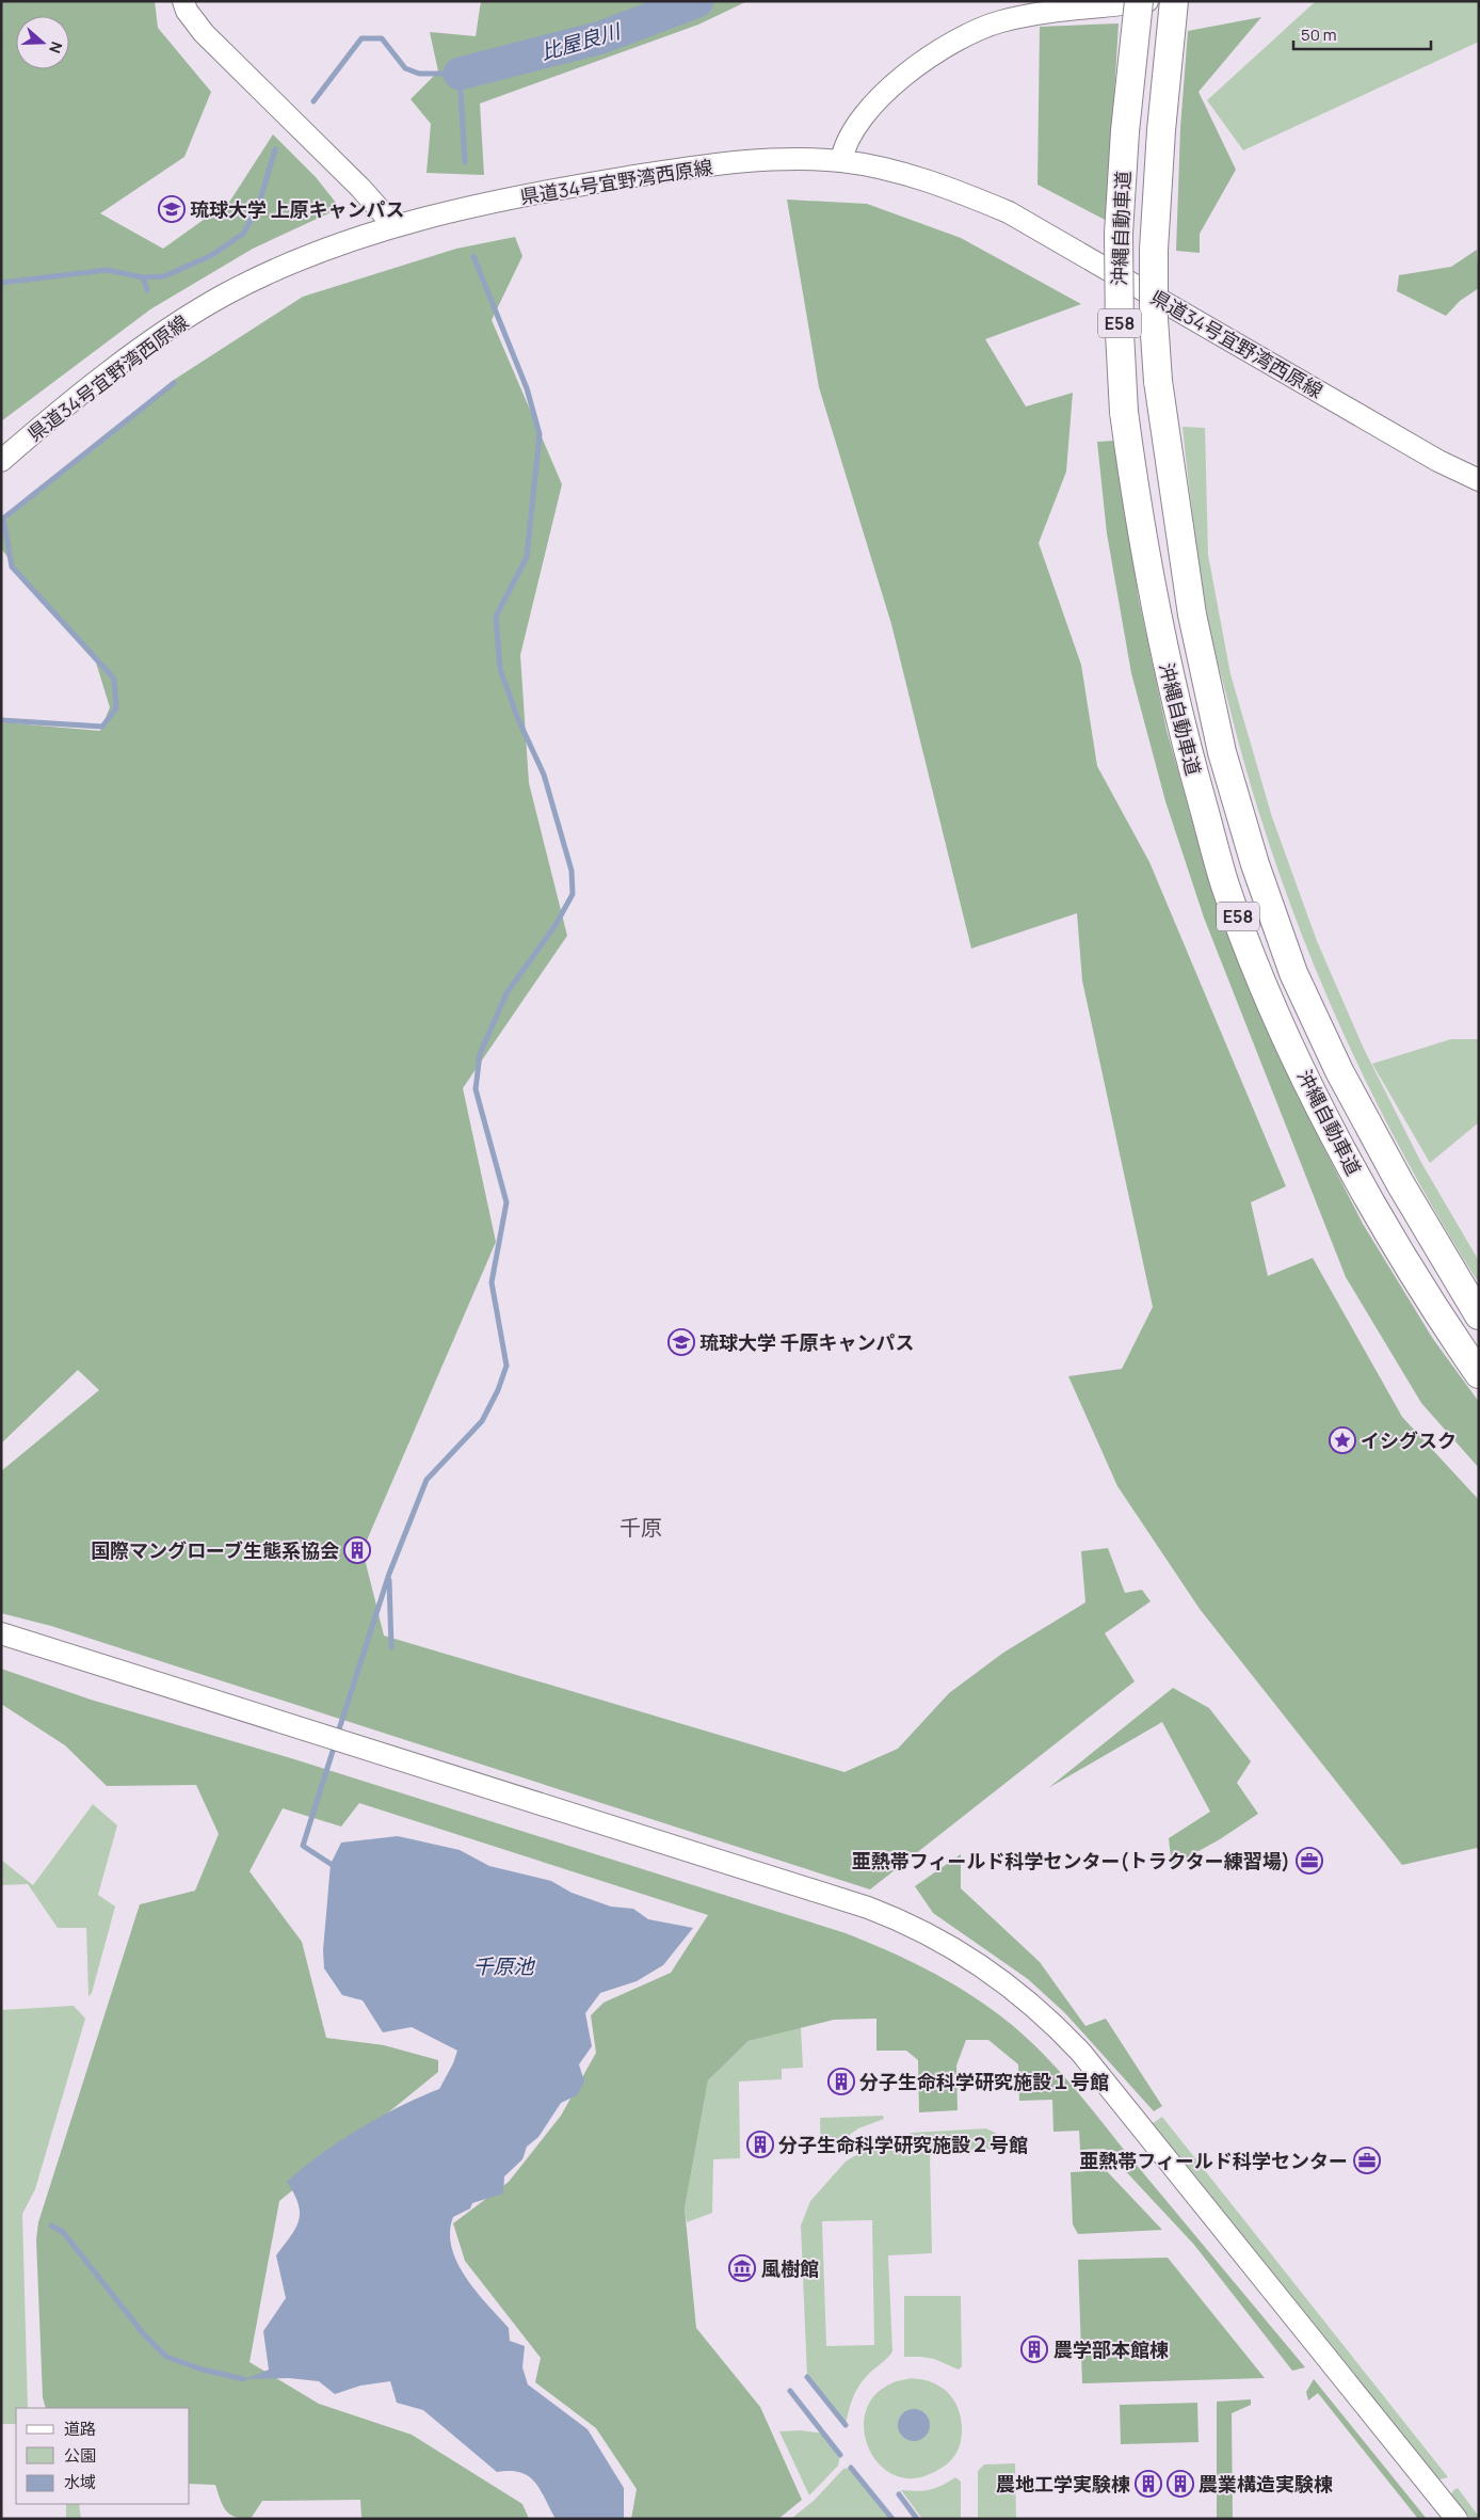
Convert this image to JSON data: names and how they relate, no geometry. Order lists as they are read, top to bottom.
{
  "streets": {
    "highway": ["沖縄自動車道", "E58"],
    "main road": ["県道34号宜野湾西原線"]
  },
  "districts": ["千原"],
  "water": ["比屋良川", "千原池"],
  "places": {
    "school or university": ["琉球大学 上原キャンパス", "琉球大学 千原キャンパス"],
    "place": ["イシグスク"],
    "building": [
      "国際マングローブ生態系協会",
      "分子生命科学研究施設１号館",
      "分子生命科学研究施設２号館",
      "農学部本館棟",
      "農地工学実験棟",
      "農業構造実験棟"
    ],
    "office": ["亜熱帯フィールド科学センター(トラクター練習場)", "亜熱帯フィールド科学センター"],
    "museum": ["風樹館"]
  },
  "legend": ["道路", "公園", "水域"],
  "scale_bar": "50 m",
  "north": "right"
}
